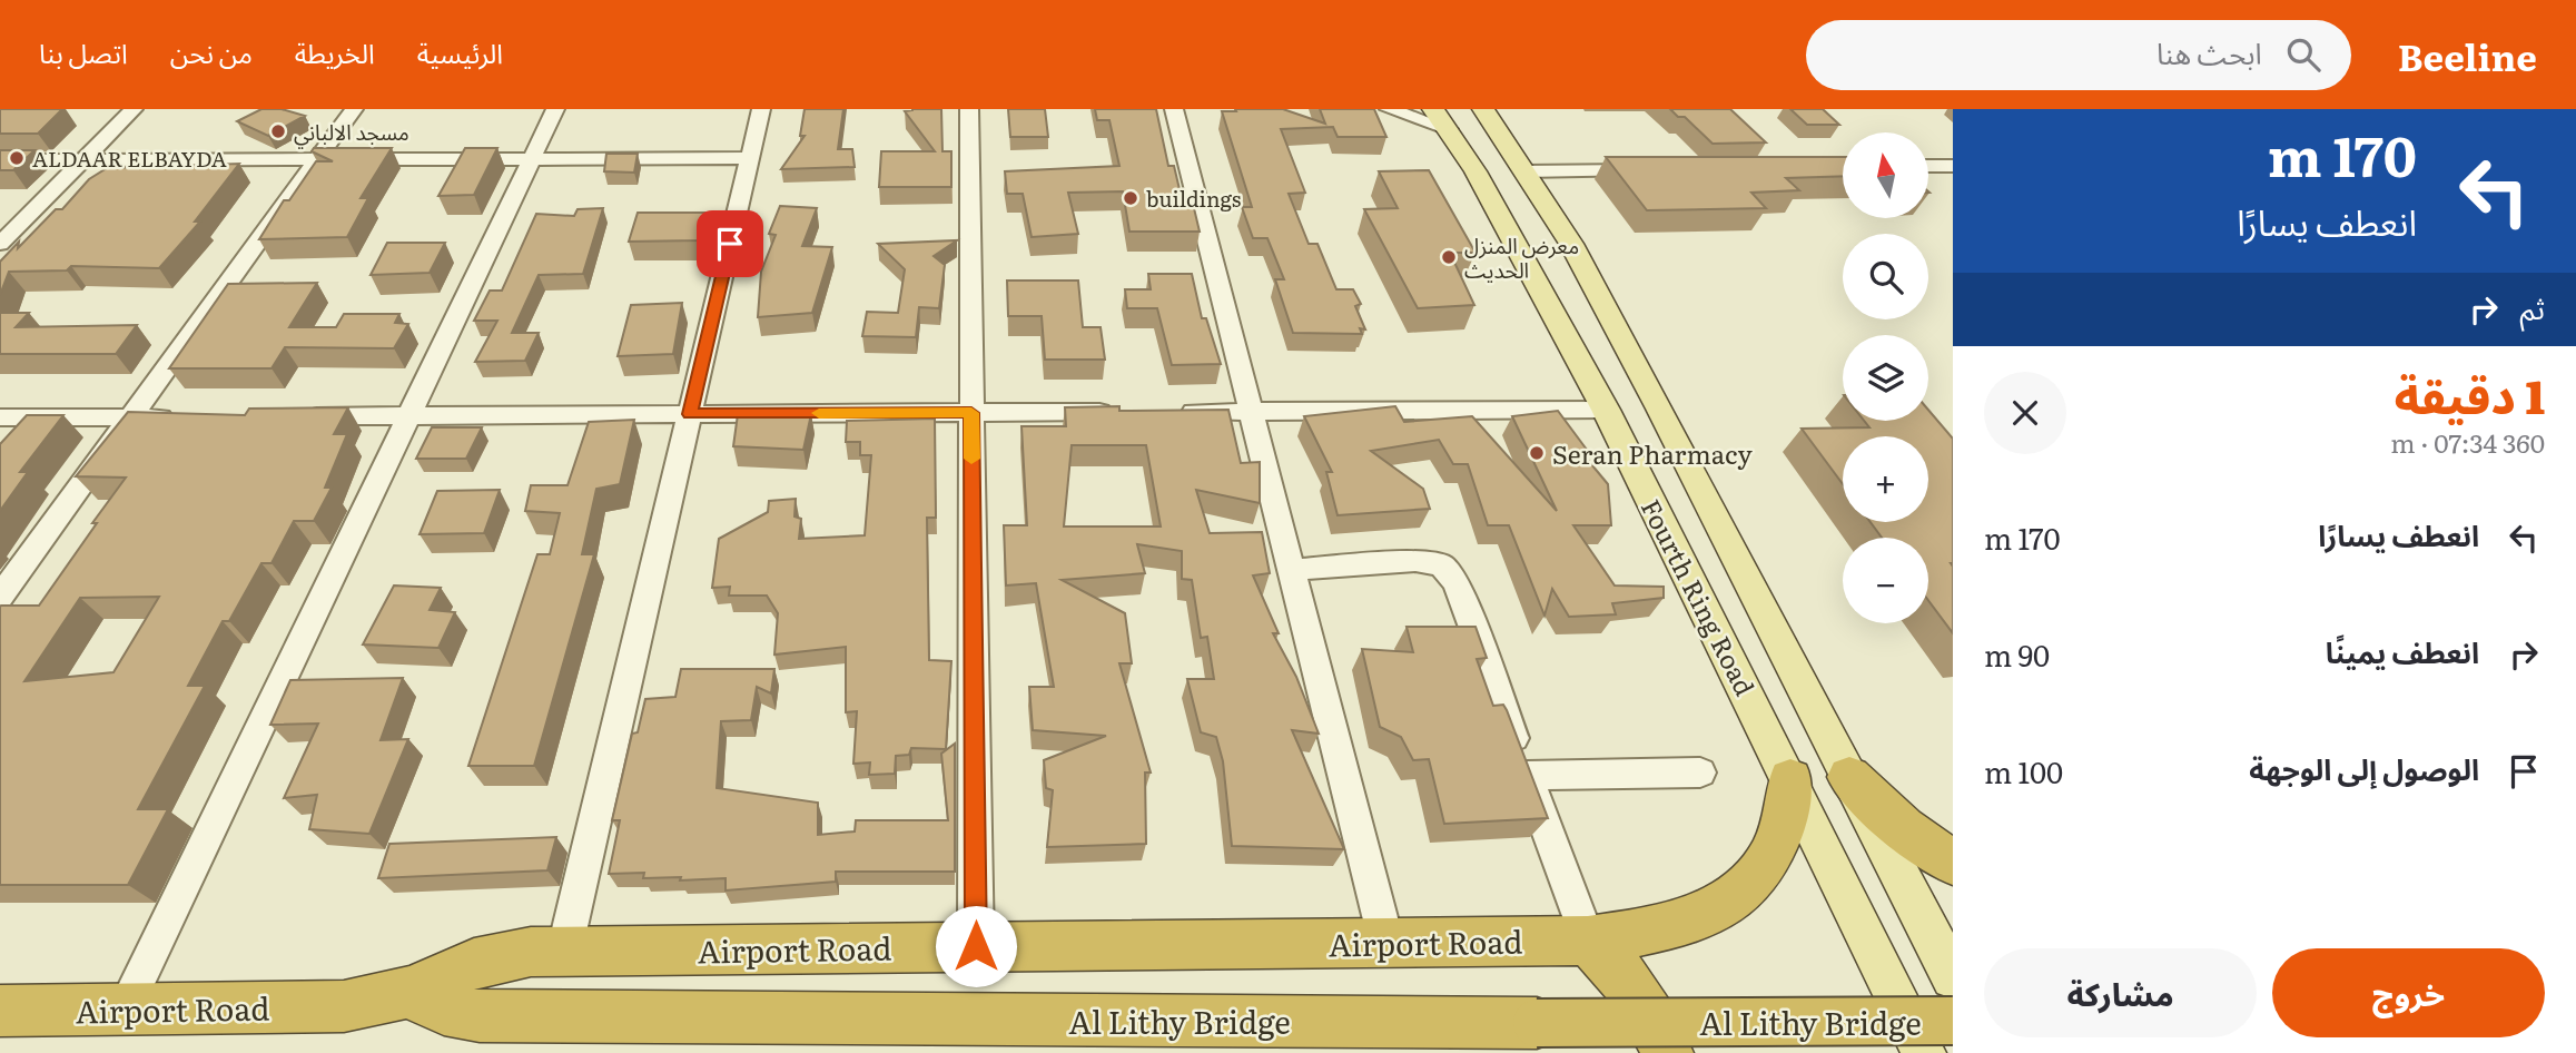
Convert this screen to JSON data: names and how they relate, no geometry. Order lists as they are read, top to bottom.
{
  "streets": {
    "highway": ["Airport Road", "Al Lithy Bridge"],
    "main road": ["Fourth Ring Road"]
  },
  "crossings": [
    ["Fourth Ring Road", "Airport Road"],
    ["Airport Road", "Al Lithy Bridge"]
  ],
  "places": [
    "مسجد الالباني",
    "ALDAAR ELBAYDA",
    "buildings",
    "معرض المنزل الحديث",
    "Seran Pharmacy"
  ],
  "north": "top",
  "page": {
    "header": "Beeline",
    "search": "ابحث هنا",
    "nav": [
      "الرئيسية",
      "الخريطة",
      "من نحن",
      "اتصل بنا"
    ],
    "turn": ["170 m", "انعطف يسارًا"],
    "map_buttons": ["+", "−"],
    "then": "ثم",
    "heading": ["1 دقيقة", "360 m · 07:34"],
    "list": [
      {
        "name": "انعطف يسارًا",
        "value": "170 m"
      },
      {
        "name": "انعطف يمينًا",
        "value": "90 m"
      },
      {
        "name": "الوصول إلى الوجهة",
        "value": "100 m"
      }
    ],
    "buttons": ["خروج", "مشاركة"]
  }
}
